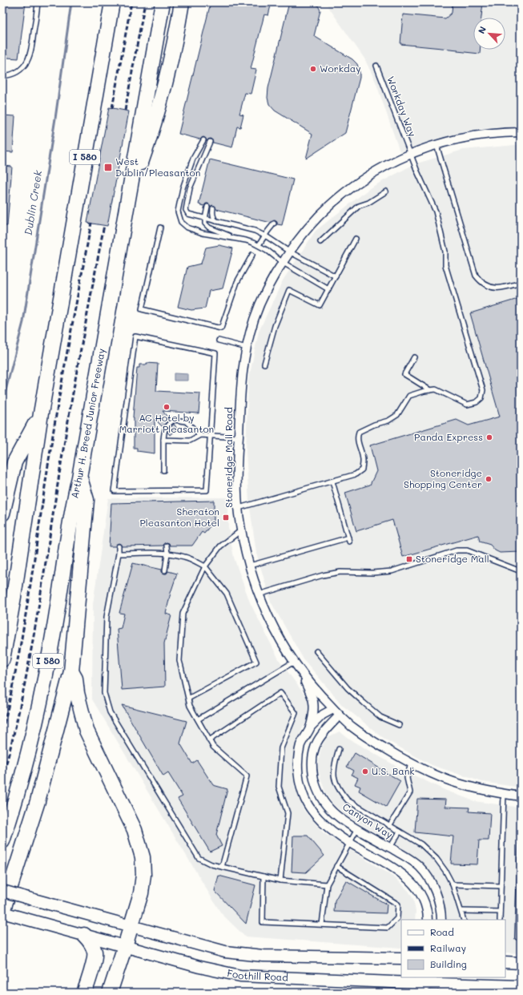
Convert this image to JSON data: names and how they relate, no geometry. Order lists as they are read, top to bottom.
{
  "streets": {
    "highway": ["I 580", "Arthur H. Breed Junior Freeway"],
    "main road": ["Foothill Road"],
    "street": ["Stoneridge Mall Road", "Canyon Way"],
    "lane": ["Workday Way"]
  },
  "crossings": [
    ["Workday Way", "Stoneridge Mall Road"],
    ["Stoneridge Mall Road", "Canyon Way"]
  ],
  "water": ["Dublin Creek"],
  "places": {
    "other": [
      "Workday",
      "AC Hotel by Marriott Pleasanton",
      "Panda Express",
      "Stoneridge Shopping Center",
      "U.S. Bank"
    ],
    "transit": ["West Dublin/Pleasanton", "Sheraton Pleasanton Hotel", "Stoneridge Mall"]
  },
  "legend": ["Road", "Railway", "Building"],
  "north": "top left"
}
